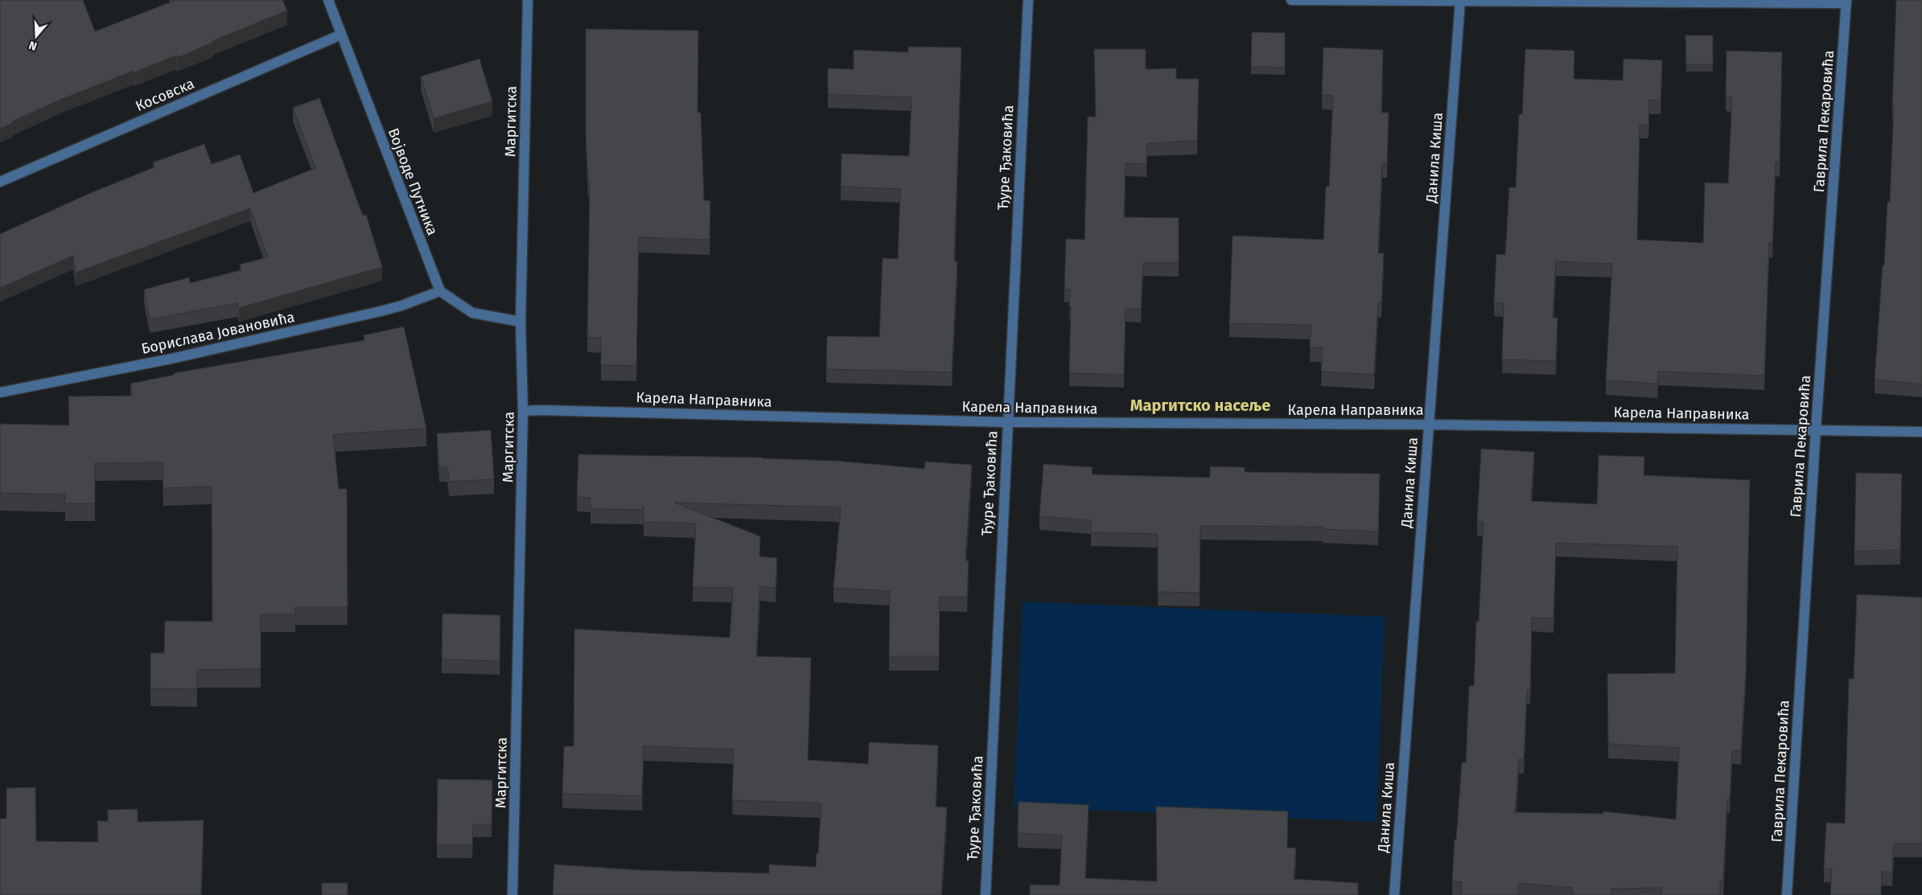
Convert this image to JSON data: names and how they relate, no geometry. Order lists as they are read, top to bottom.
{
  "streets": {
    "street": [
      "Косовска",
      "Маргитска",
      "Гаврила Пекаровића",
      "Ђуре Ђаковића",
      "Данила Киша",
      "Војводе Путника",
      "Борислава Јовановића",
      "Карела Направника"
    ]
  },
  "crossings": [
    ["Косовска", "Војводе Путника"],
    ["Маргитска", "Карела Направника"],
    ["Гаврила Пекаровића", "Карела Направника"],
    ["Ђуре Ђаковића", "Карела Направника"],
    ["Данила Киша", "Карела Направника"],
    ["Војводе Путника", "Борислава Јовановића"]
  ],
  "districts": ["Маргитско насеље"],
  "north": "bottom"
}
